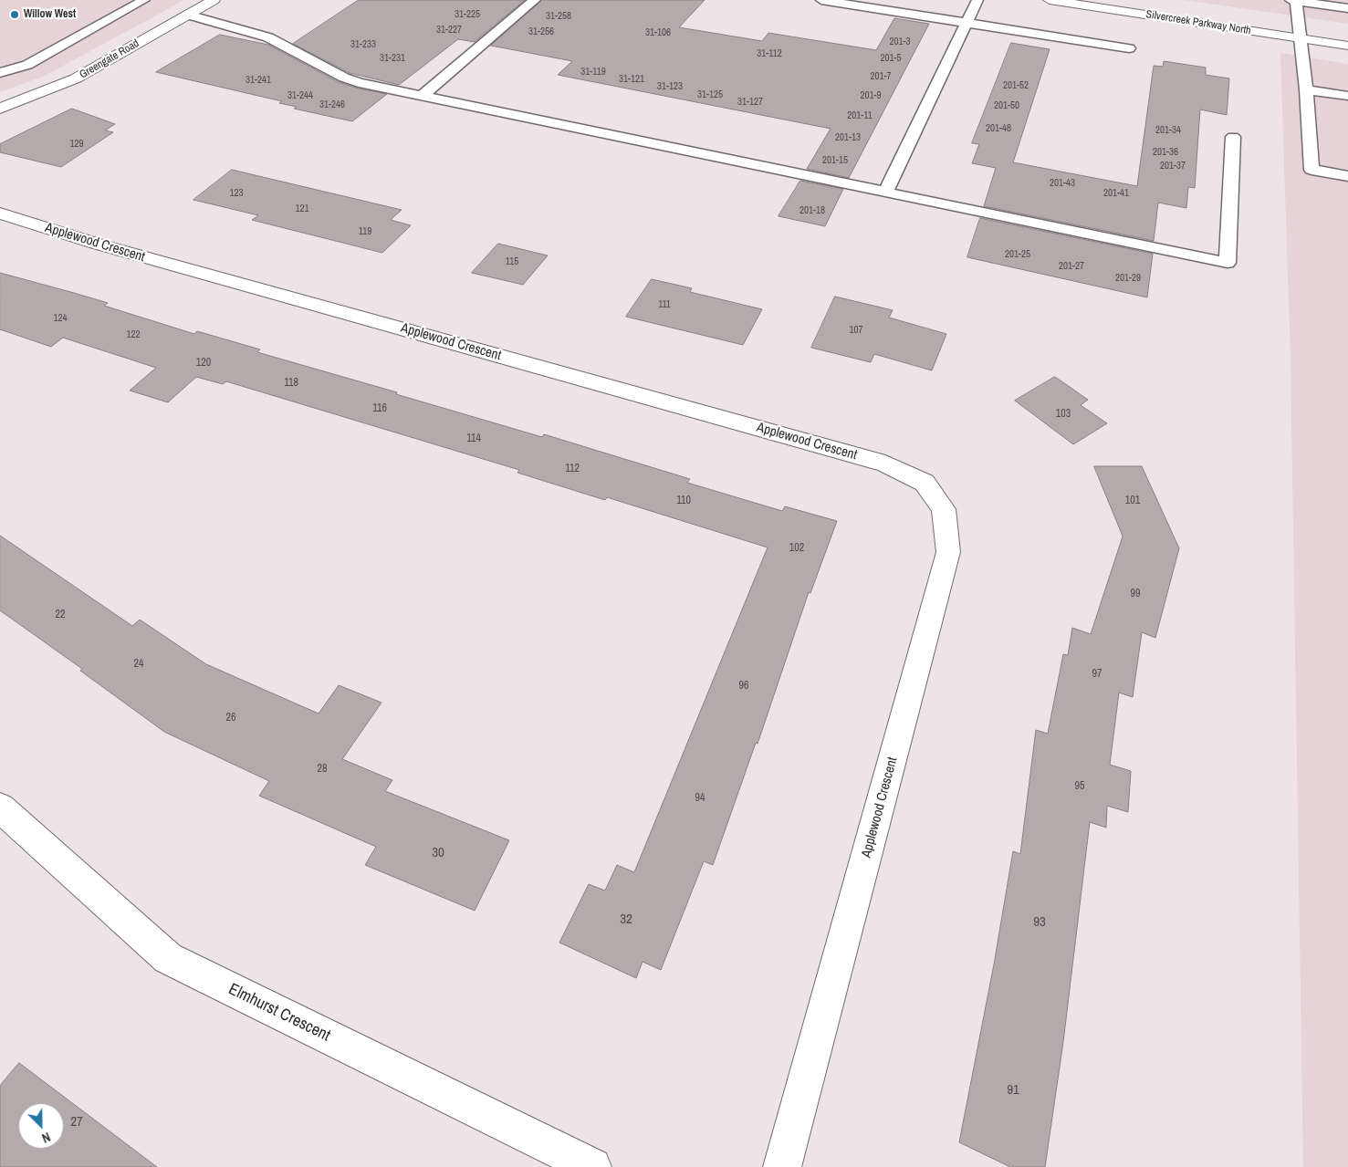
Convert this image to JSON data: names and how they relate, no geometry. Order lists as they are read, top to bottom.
{
  "streets": {
    "street": [
      "Silvercreek Parkway North",
      "Greengate Road",
      "Applewood Crescent",
      "Elmhurst Crescent"
    ]
  },
  "places": ["Willow West"],
  "house_numbers": [
    "31-225",
    "31-258",
    "31-227",
    "31-256",
    "31-106",
    "201-3",
    "31-233",
    "31-112",
    "31-231",
    "201-5",
    "31-119",
    "201-7",
    "31-121",
    "31-241",
    "201-52",
    "31-123",
    "31-125",
    "31-244",
    "201-9",
    "31-127",
    "31-246",
    "201-50",
    "201-11",
    "201-48",
    "201-34",
    "201-13",
    "129",
    "201-36",
    "201-15",
    "201-37",
    "201-43",
    "123",
    "201-41",
    "121",
    "201-18",
    "119",
    "201-25",
    "115",
    "201-27",
    "201-29",
    "111",
    "124",
    "107",
    "122",
    "120",
    "118",
    "116",
    "103",
    "114",
    "112",
    "110",
    "101",
    "102",
    "99",
    "22",
    "24",
    "97",
    "96",
    "26",
    "28",
    "95",
    "94",
    "30",
    "32",
    "93",
    "91",
    "27"
  ],
  "north": "bottom right"
}
